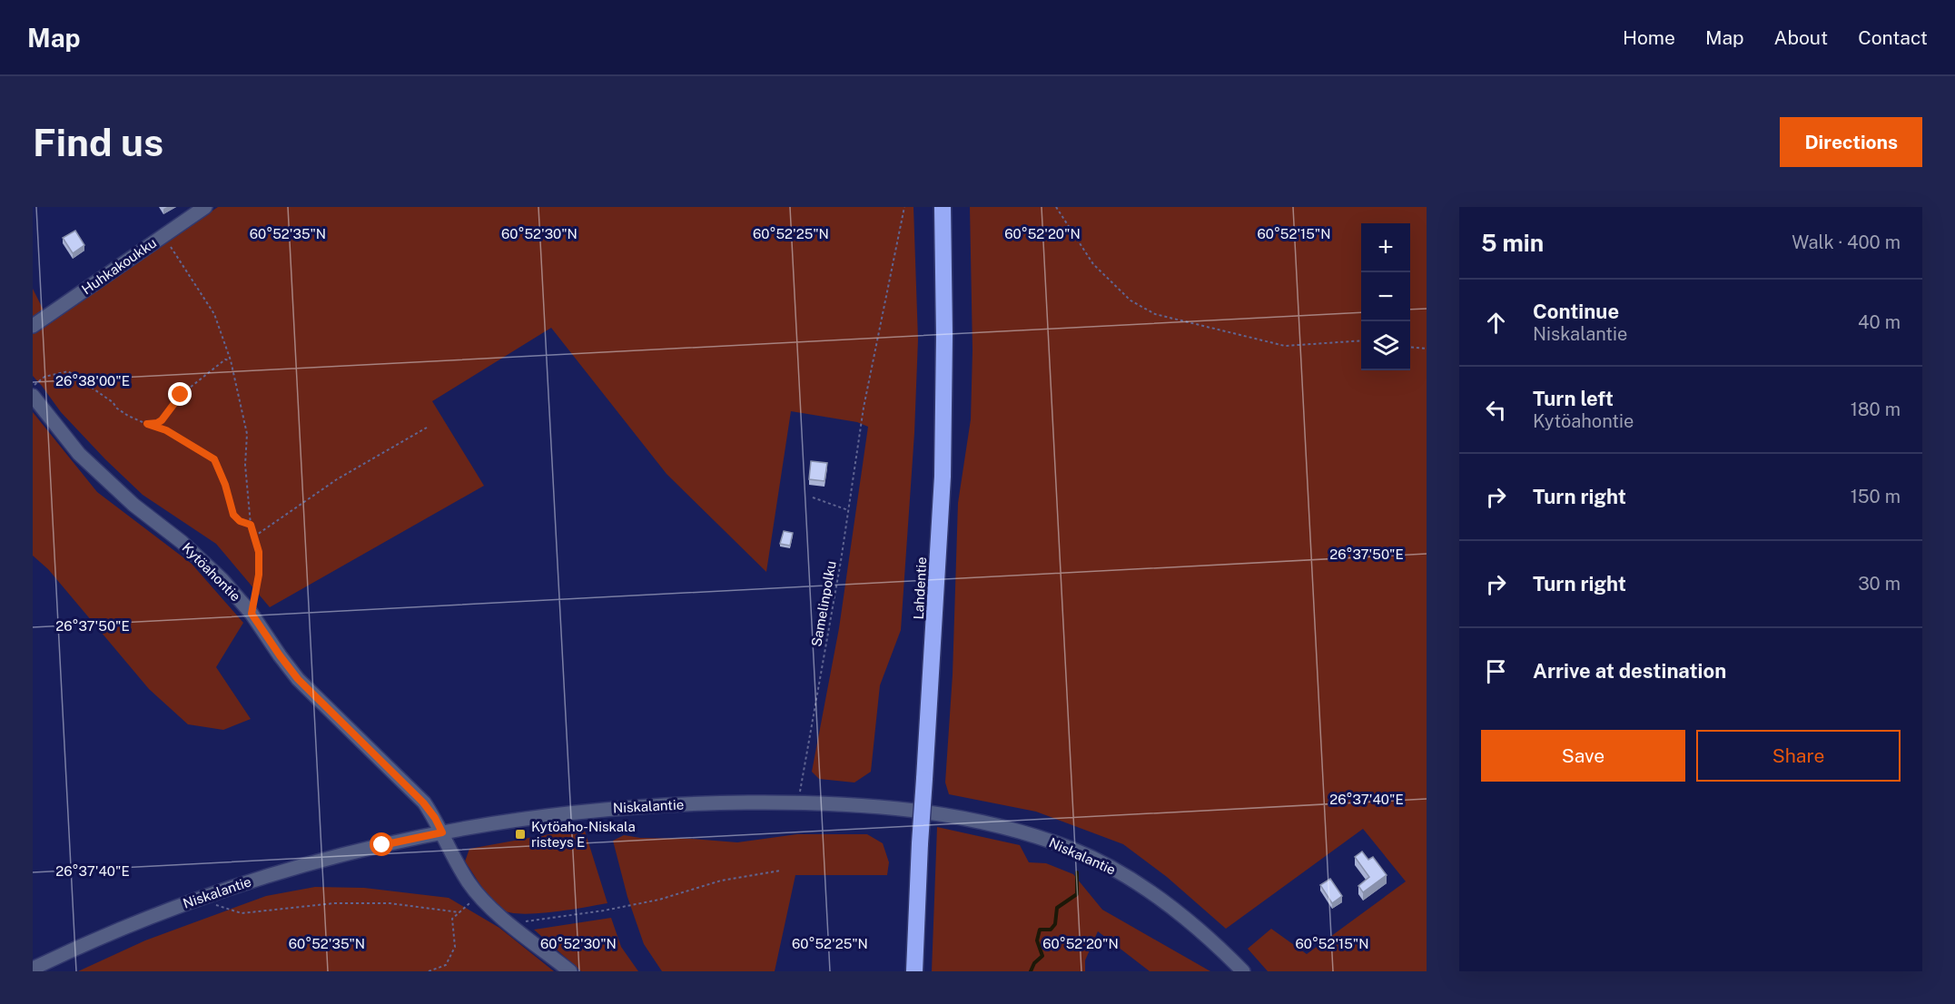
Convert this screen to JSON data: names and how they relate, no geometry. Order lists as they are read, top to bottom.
{
  "streets": {
    "highway": ["Lahdentie"],
    "street": ["Huhkakoukku", "Kytöahontie", "Niskalantie"],
    "path": ["Samelinpolku"]
  },
  "crossings": [
    ["Kytöahontie", "Niskalantie"],
    ["Samelinpolku", "Niskalantie"]
  ],
  "places": {
    "transit": ["Kytöaho-Niskala risteys E"]
  },
  "page": {
    "header": "Map",
    "nav": [
      "Home",
      "Map",
      "About",
      "Contact"
    ],
    "buttons": [
      "Directions",
      ["Save", "Share"]
    ],
    "title": "Find us",
    "heading": ["5 min", "Walk · 400 m"],
    "map_buttons": ["+", "−"],
    "list": [
      ["Continue", "Niskalantie", "40 m"],
      ["Turn left", "Kytöahontie", "180 m"],
      ["Turn right", "150 m"],
      ["Turn right", "30 m"],
      "Arrive at destination"
    ]
  },
  "coordinates": [
    "60°52'35\"N",
    "60°52'30\"N",
    "60°52'25\"N",
    "60°52'20\"N",
    "60°52'15\"N",
    "26°38'00\"E",
    "26°37'50\"E",
    "26°37'40\"E"
  ]
}
